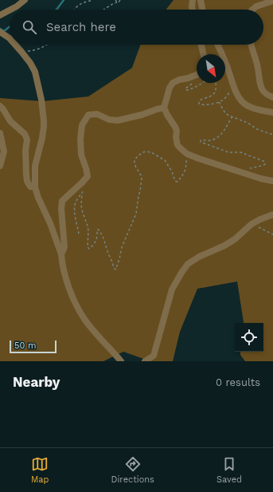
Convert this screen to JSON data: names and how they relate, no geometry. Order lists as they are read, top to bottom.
{
  "scale_bar": "50 m",
  "north": "bottom right",
  "page": {
    "search": "Search here",
    "scale": "50 m",
    "heading": ["Nearby", "0 results"],
    "nav": ["Map", "Directions", "Saved"]
  }
}
